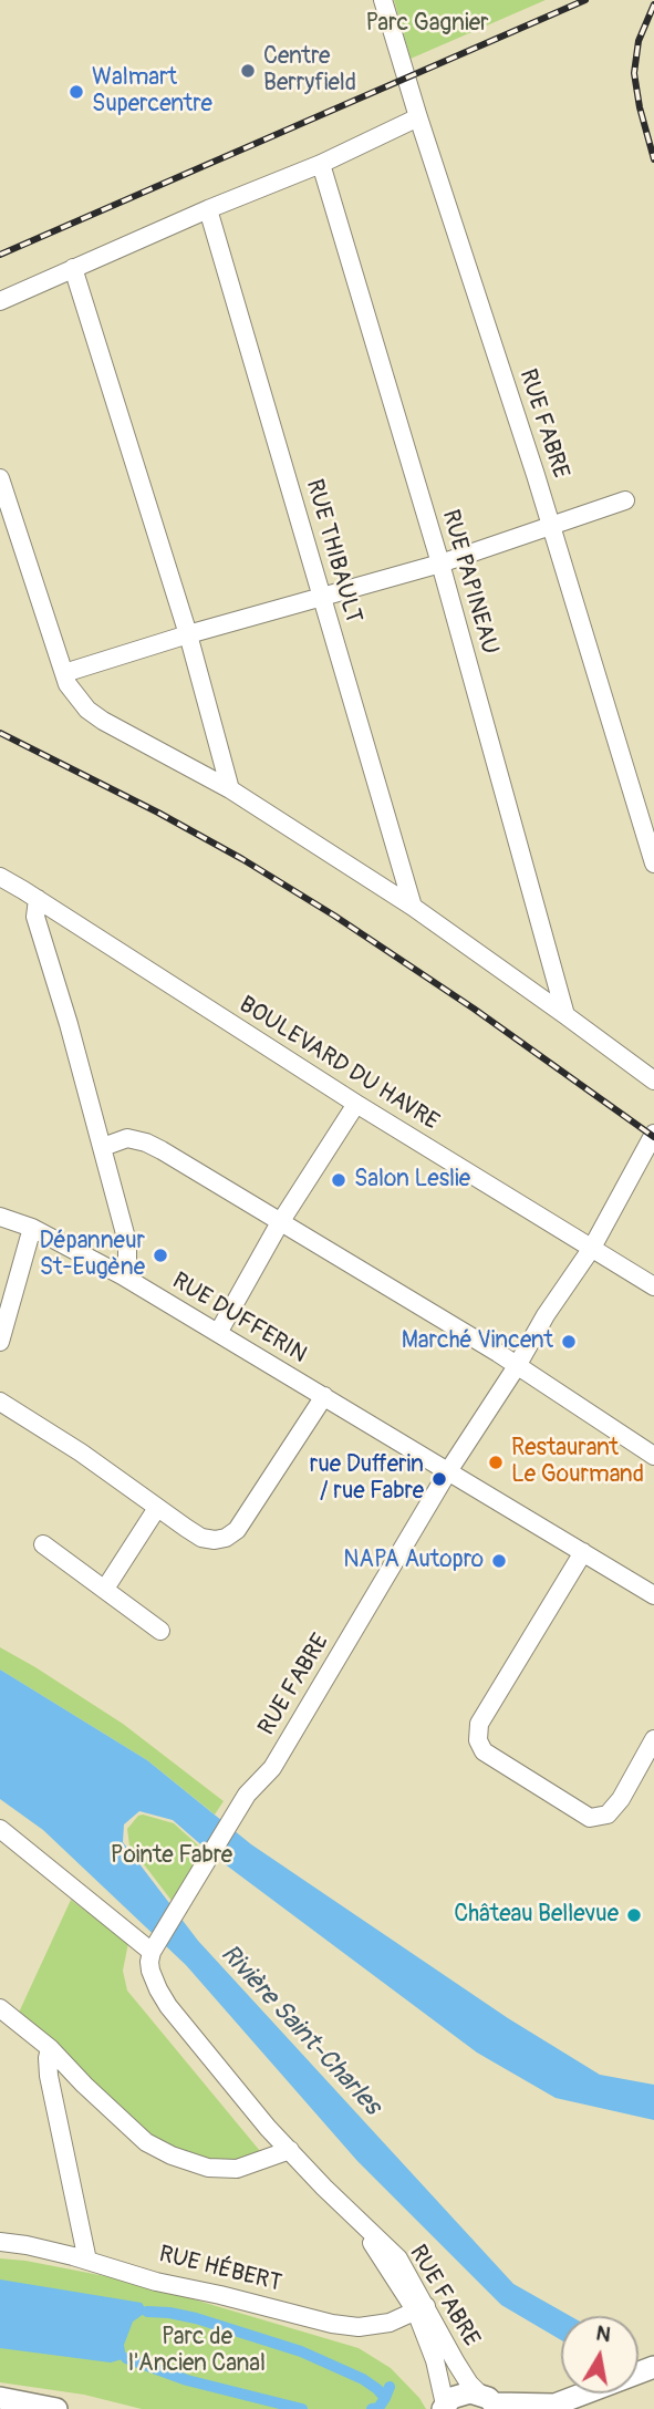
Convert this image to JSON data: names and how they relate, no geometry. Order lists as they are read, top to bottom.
{
  "streets": {
    "street": [
      "RUE FABRE",
      "RUE THIBAULT",
      "RUE PAPINEAU",
      "BOULEVARD DU HAVRE",
      "RUE DUFFERIN",
      "RUE HÉBERT"
    ]
  },
  "crossings": [
    ["RUE FABRE", "BOULEVARD DU HAVRE"],
    ["RUE FABRE", "RUE DUFFERIN"],
    ["RUE FABRE", "RUE HÉBERT"]
  ],
  "water": ["Rivière Saint-Charles"],
  "parks": ["Parc Gagnier", "Pointe Fabre", "Parc de l'Ancien Canal"],
  "places": [
    "Centre Berryfield",
    "Walmart Supercentre",
    "Salon Leslie",
    "Dépanneur St-Eugène",
    "Marché Vincent",
    "Restaurant Le Gourmand",
    "rue Dufferin / rue Fabre",
    "NAPA Autopro",
    "Château Bellevue"
  ],
  "north": "top"
}
